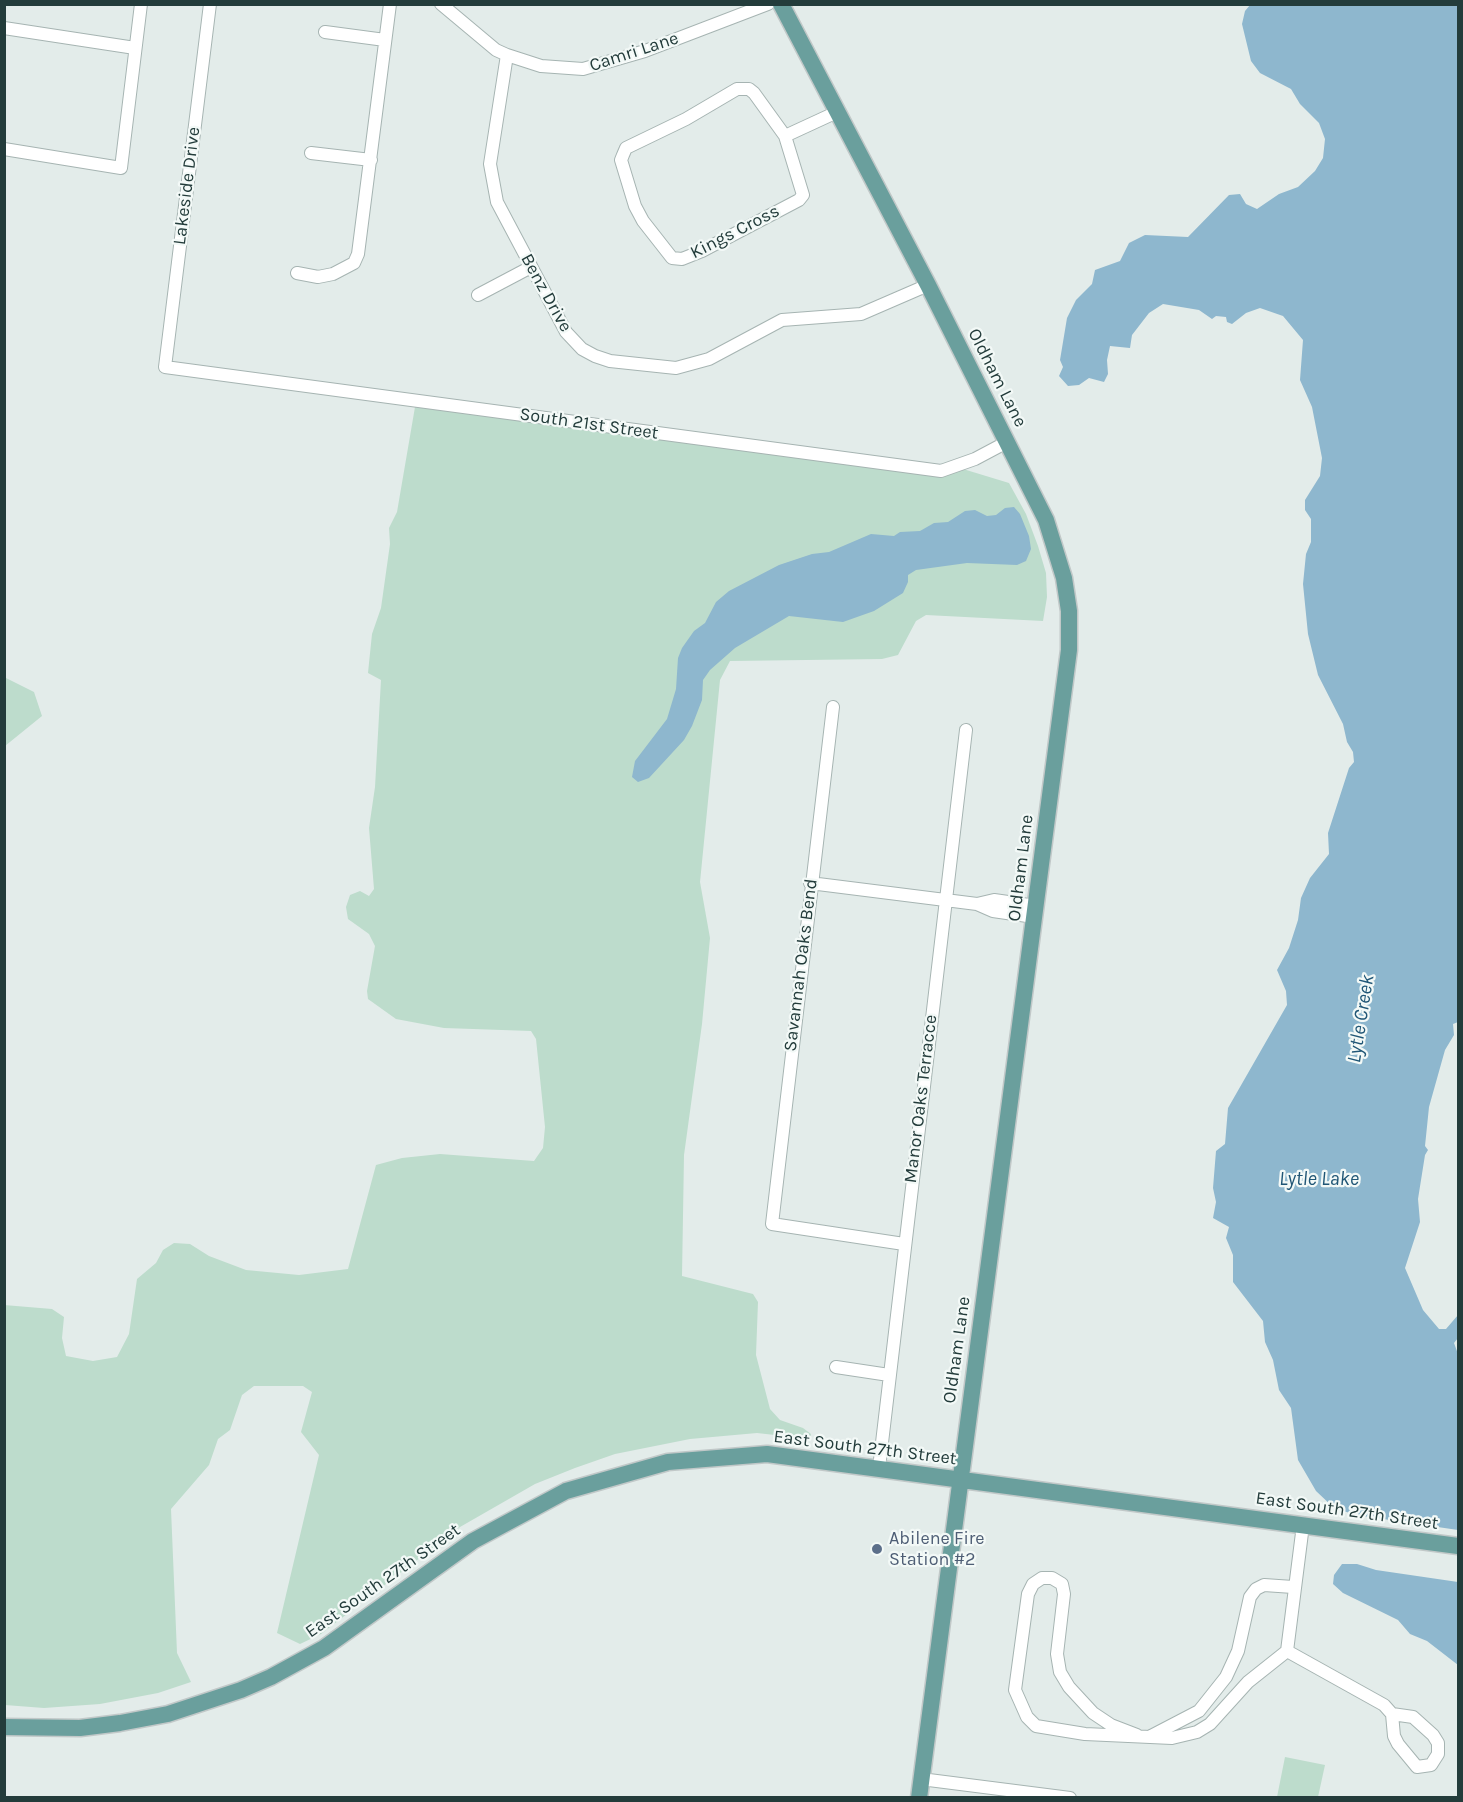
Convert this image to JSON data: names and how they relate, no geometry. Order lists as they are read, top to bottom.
{
  "streets": {
    "main road": ["Oldham Lane", "East South 27th Street"],
    "street": [
      "Camri Lane",
      "Lakeside Drive",
      "Kings Cross",
      "Benz Drive",
      "South 21st Street",
      "Savannah Oaks Bend",
      "Manor Oaks Terracce"
    ]
  },
  "crossings": [
    ["Camri Lane", "Benz Drive"],
    ["Lakeside Drive", "South 21st Street"],
    ["Benz Drive", "Oldham Lane"],
    ["Oldham Lane", "South 21st Street"],
    ["Oldham Lane", "East South 27th Street"],
    ["Savannah Oaks Bend", "Manor Oaks Terracce"],
    ["Manor Oaks Terracce", "East South 27th Street"]
  ],
  "water": ["Lytle Creek", "Lytle Lake"],
  "places": ["Abilene Fire Station #2"]
}
